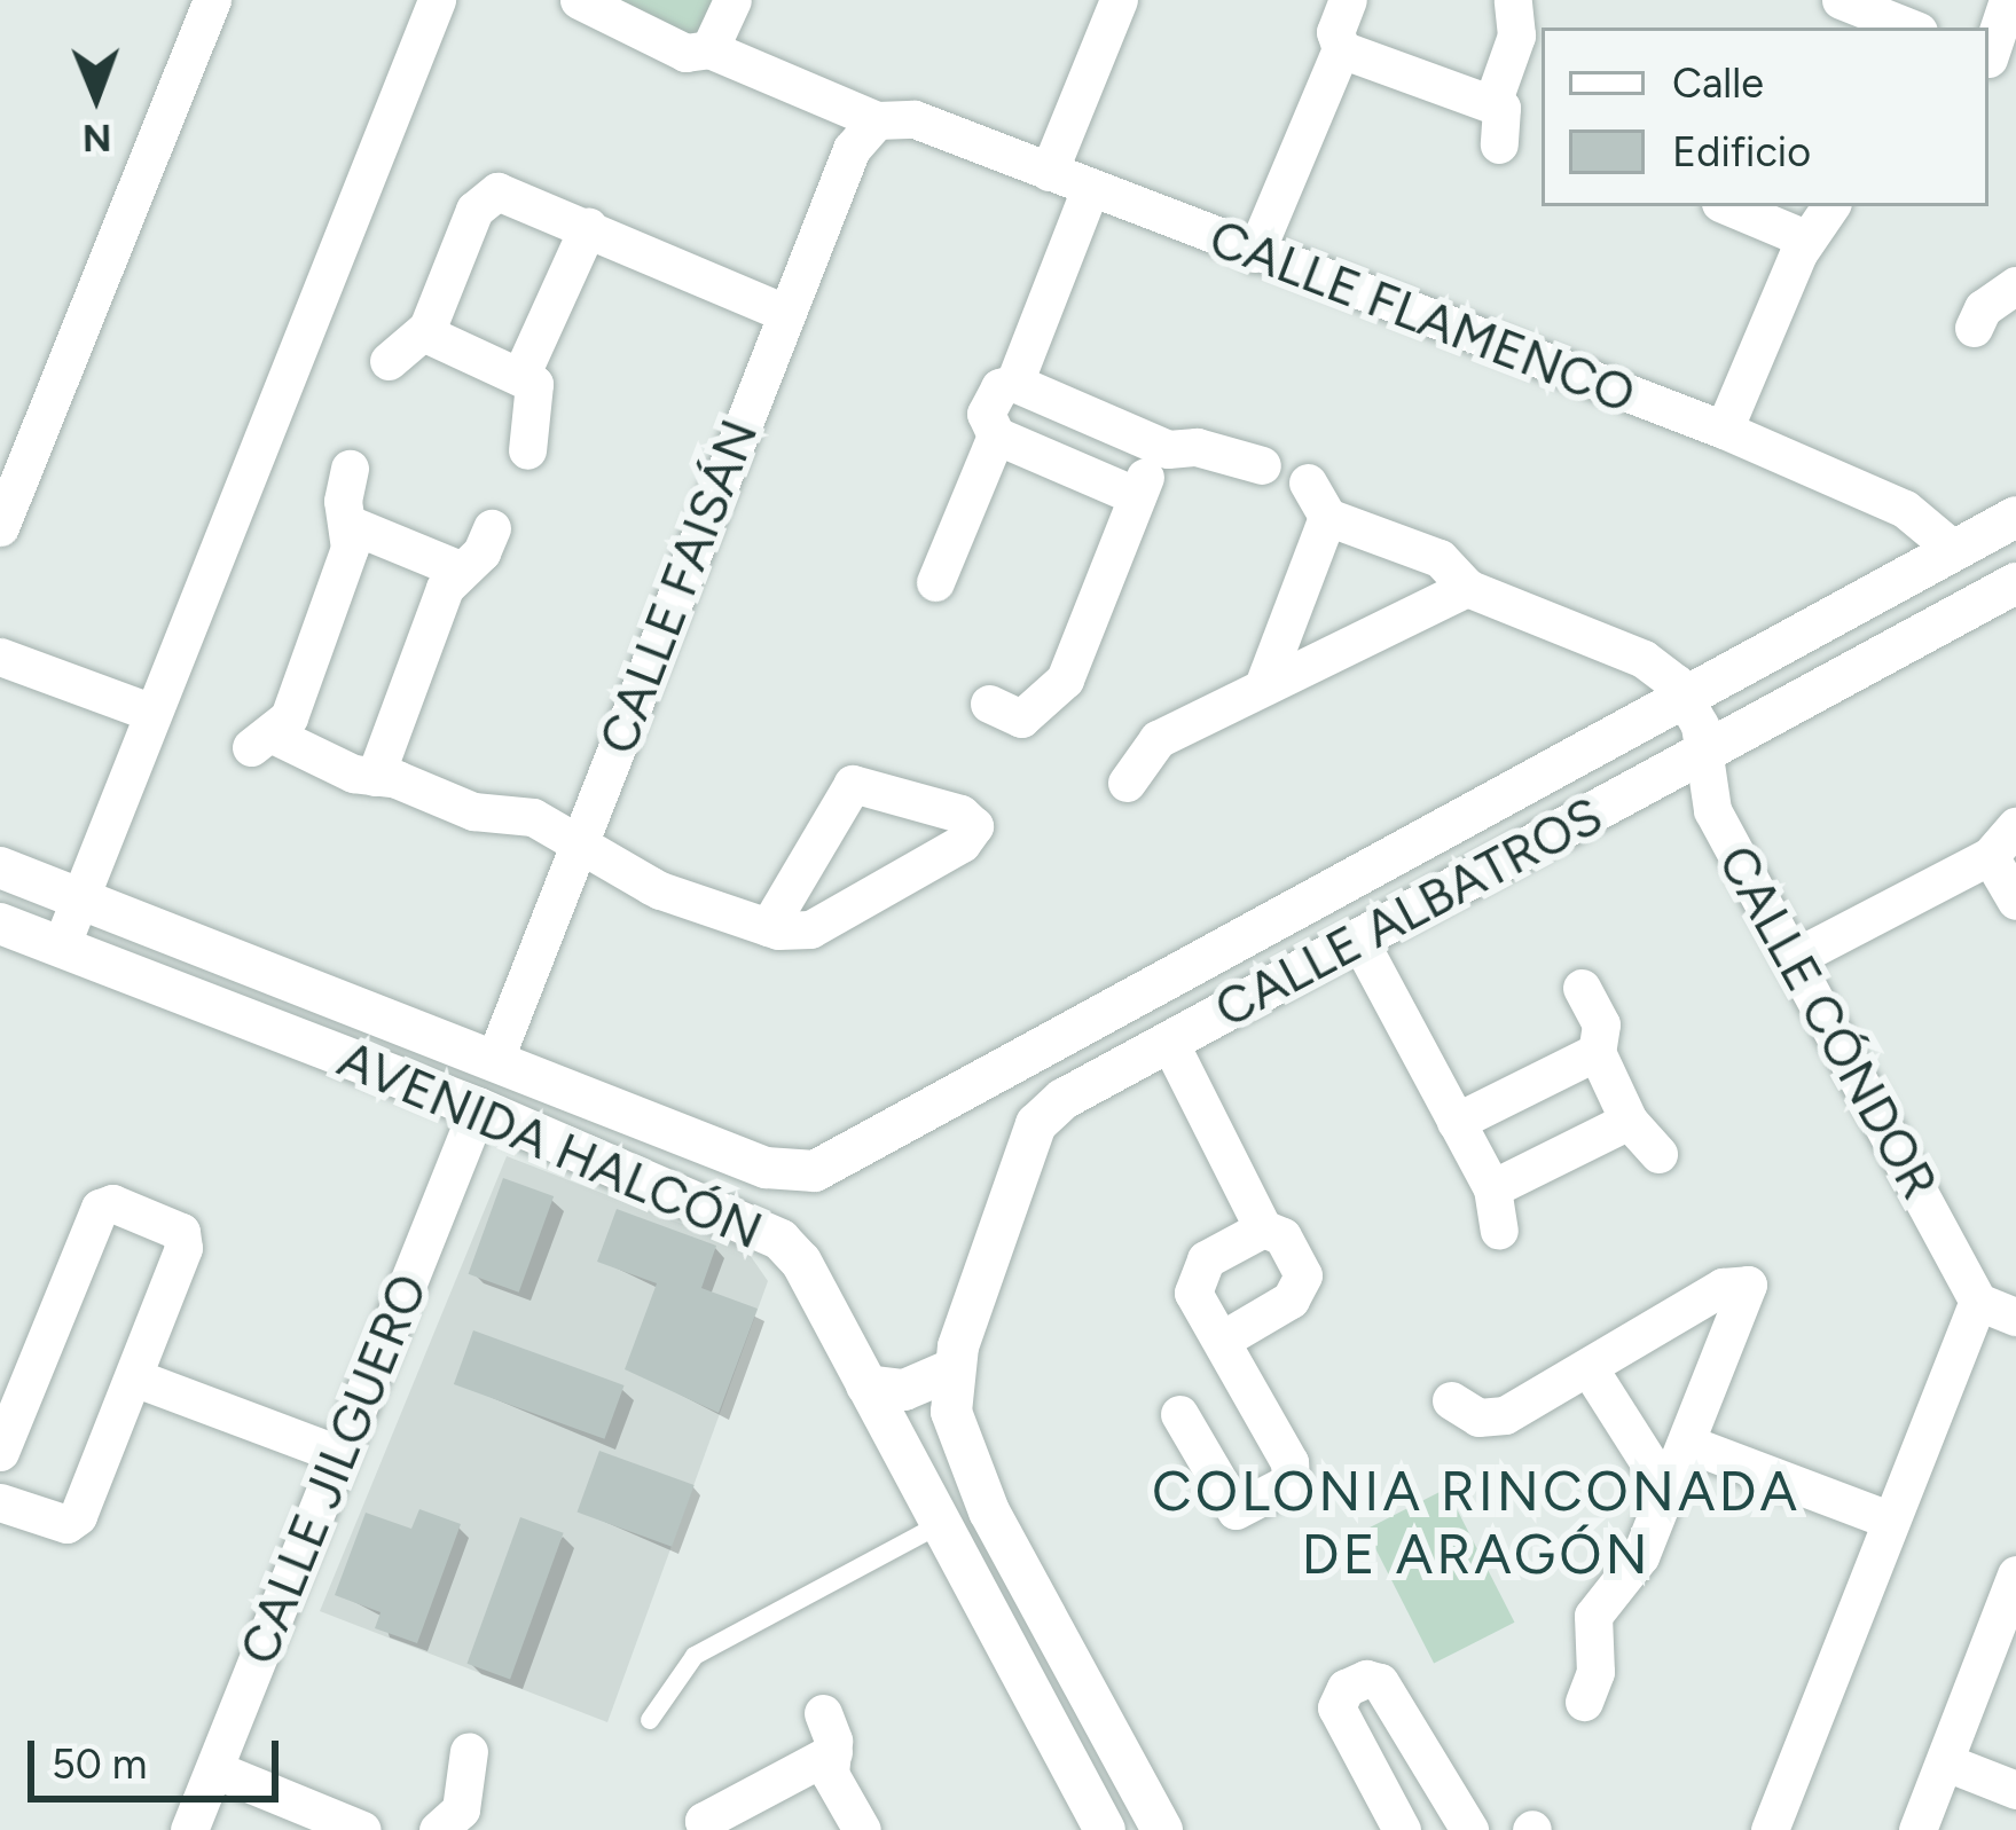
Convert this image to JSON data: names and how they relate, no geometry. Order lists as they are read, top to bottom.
{
  "streets": {
    "street": [
      "CALLE FLAMENCO",
      "CALLE FAISÁN",
      "CALLE ALBATROS",
      "CALLE CÓNDOR",
      "AVENIDA HALCÓN",
      "CALLE JILGUERO"
    ]
  },
  "crossings": [
    ["CALLE FLAMENCO", "CALLE FAISÁN"],
    ["CALLE FLAMENCO", "CALLE ALBATROS"],
    ["CALLE FAISÁN", "AVENIDA HALCÓN"],
    ["CALLE ALBATROS", "CALLE CÓNDOR"],
    ["CALLE ALBATROS", "AVENIDA HALCÓN"],
    ["AVENIDA HALCÓN", "CALLE JILGUERO"]
  ],
  "districts": ["COLONIA RINCONADA DE ARAGÓN"],
  "legend": ["Calle", "Edificio"],
  "scale_bar": "50 m",
  "north": "bottom"
}
